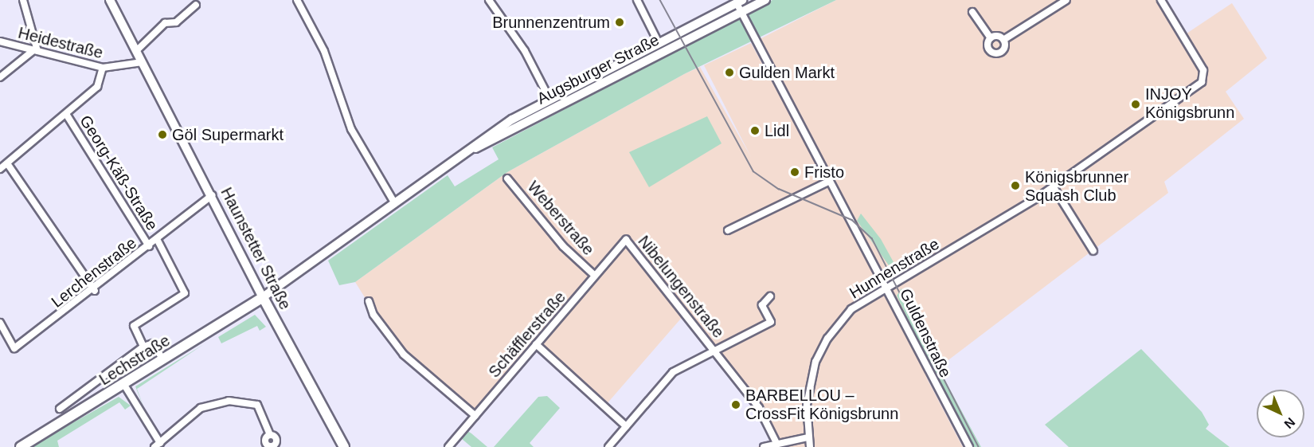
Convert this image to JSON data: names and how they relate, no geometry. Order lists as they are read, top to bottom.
{
  "streets": {
    "main road": ["Haunstetter Straße", "Lechstraße"],
    "street": [
      "Heidestraße",
      "Augsburger Straße",
      "Georg-Käß-Straße",
      "Weberstraße",
      "Hunnenstraße",
      "Lerchenstraße",
      "Nibelungenstraße",
      "Guldenstraße",
      "Schäfflerstraße"
    ]
  },
  "crossings": [
    ["Heidestraße", "Haunstetter Straße"],
    ["Augsburger Straße", "Haunstetter Straße"],
    ["Augsburger Straße", "Guldenstraße"],
    ["Augsburger Straße", "Lechstraße"],
    ["Georg-Käß-Straße", "Lerchenstraße"],
    ["Weberstraße", "Schäfflerstraße"],
    ["Haunstetter Straße", "Lerchenstraße"],
    ["Haunstetter Straße", "Lechstraße"],
    ["Hunnenstraße", "Guldenstraße"],
    ["Nibelungenstraße", "Schäfflerstraße"]
  ],
  "places": [
    "Brunnenzentrum",
    "Gulden Markt",
    "INJOY Königsbrunn",
    "Lidl",
    "Göl Supermarkt",
    "Fristo",
    "Königsbrunner Squash Club",
    "BARBELLOU – CrossFit Königsbrunn"
  ],
  "north": "bottom right"
}
